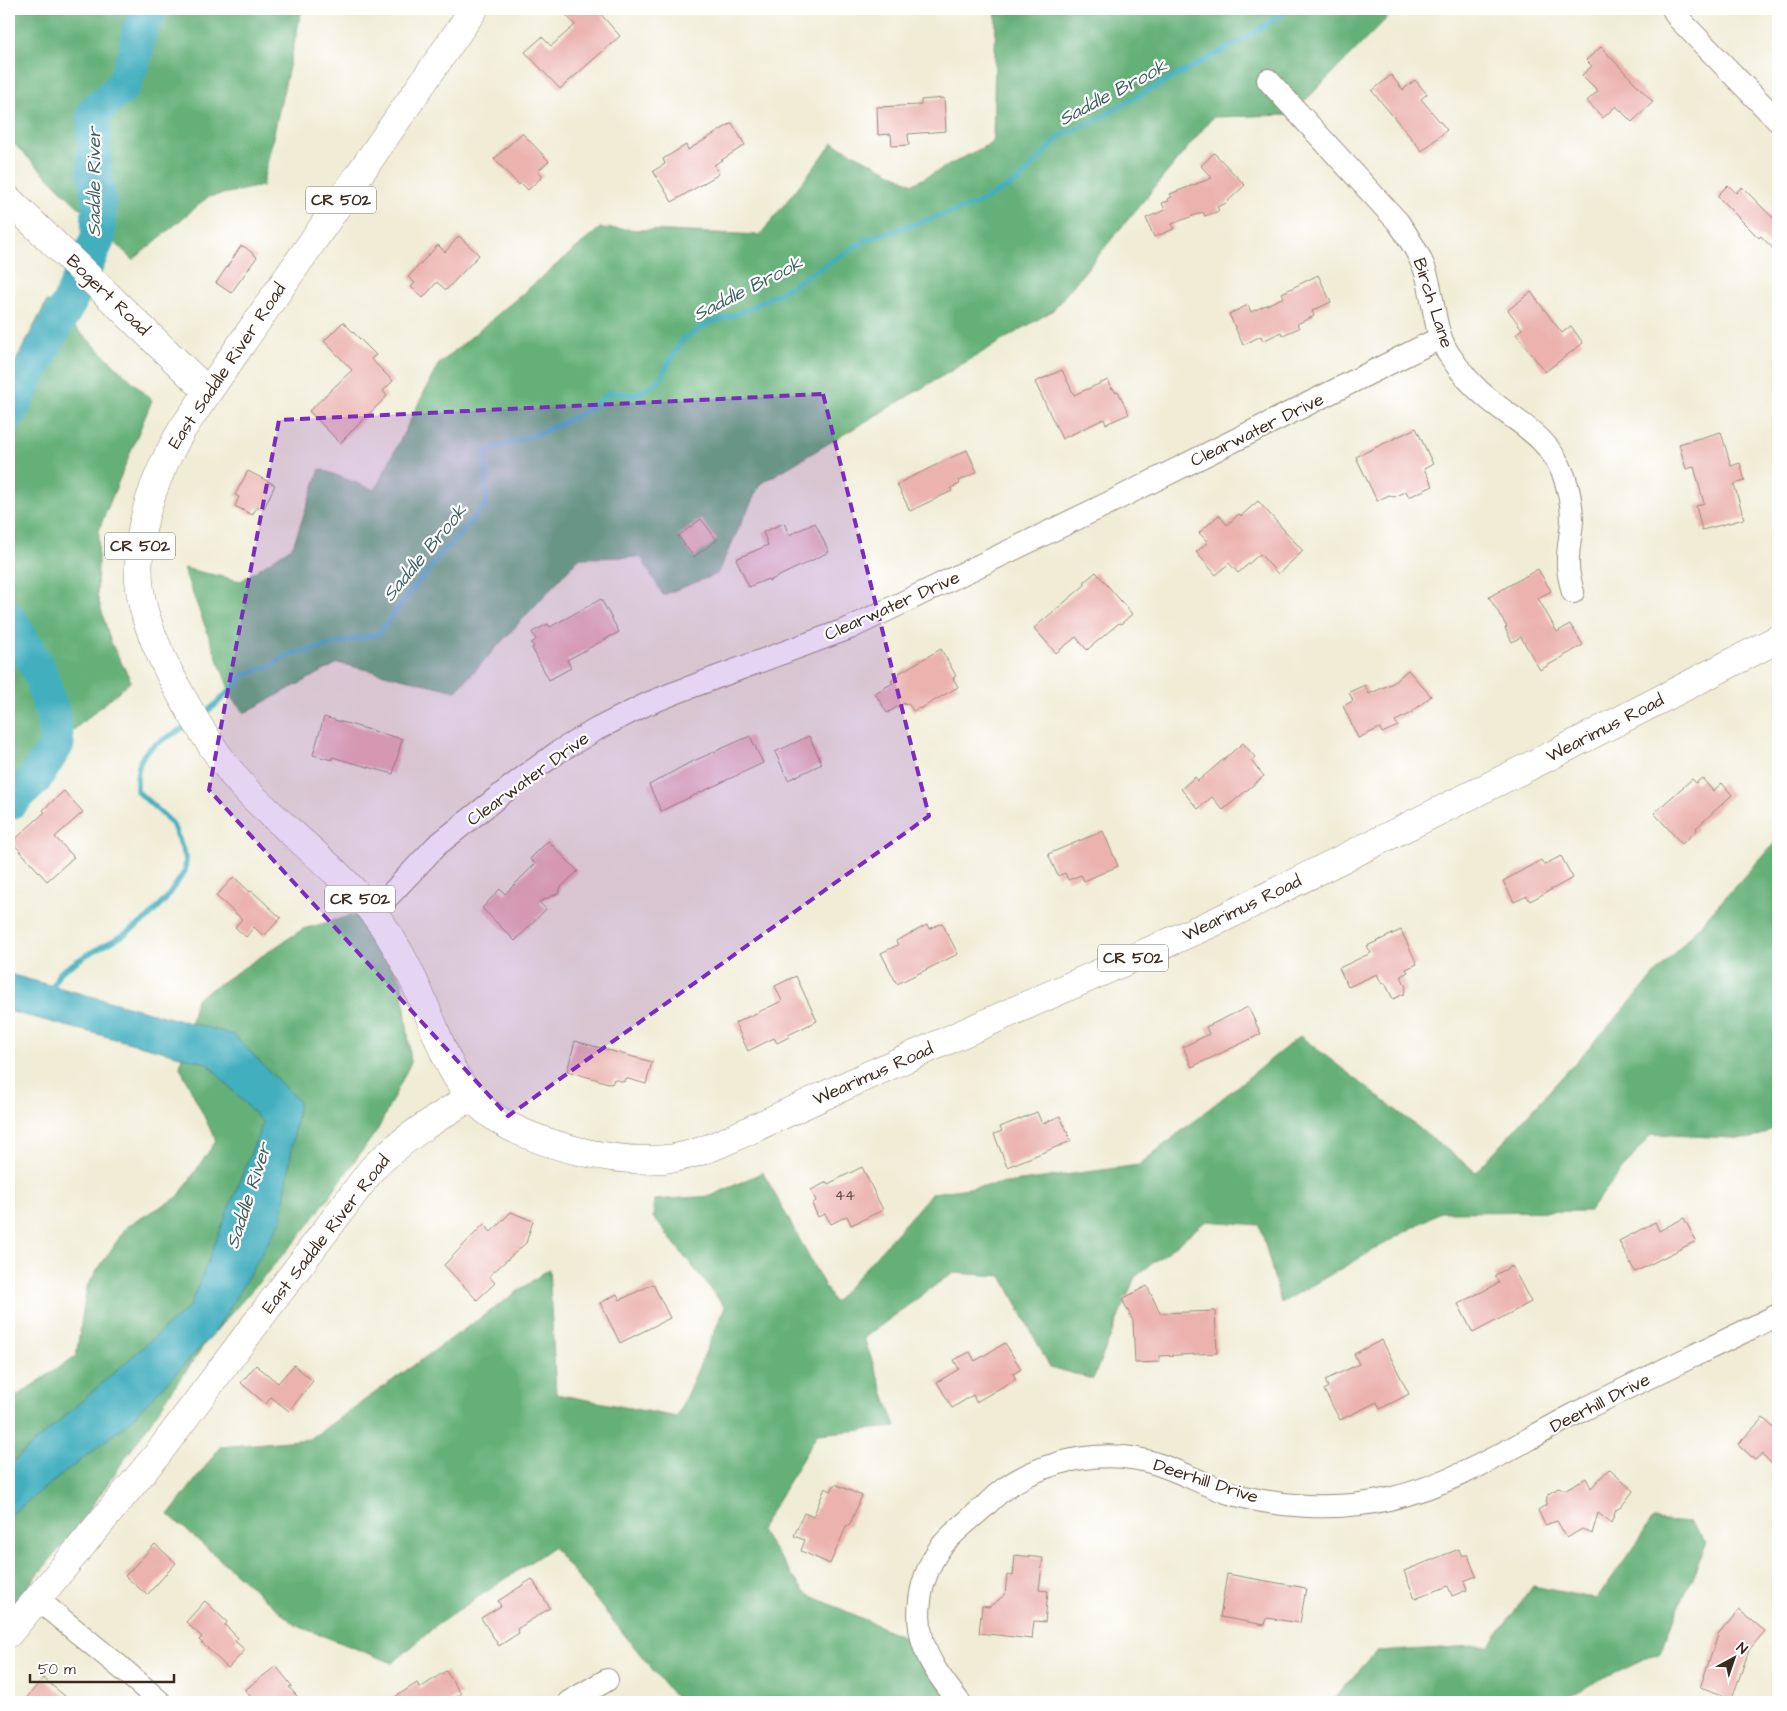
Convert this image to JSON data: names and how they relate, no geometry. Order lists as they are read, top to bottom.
{
  "streets": {
    "main road": [
      "CR 502",
      "Bogert Road",
      "East Saddle River Road",
      "Wearimus Road"
    ],
    "street": ["Birch Lane", "Clearwater Drive", "Deerhill Drive"]
  },
  "crossings": [
    ["Bogert Road", "East Saddle River Road"],
    ["Birch Lane", "Clearwater Drive"],
    ["East Saddle River Road", "Clearwater Drive"],
    ["East Saddle River Road", "Wearimus Road"]
  ],
  "water": ["Saddle Brook", "Saddle River"],
  "house_numbers": ["44"],
  "scale_bar": "50 m",
  "north": "top right"
}
